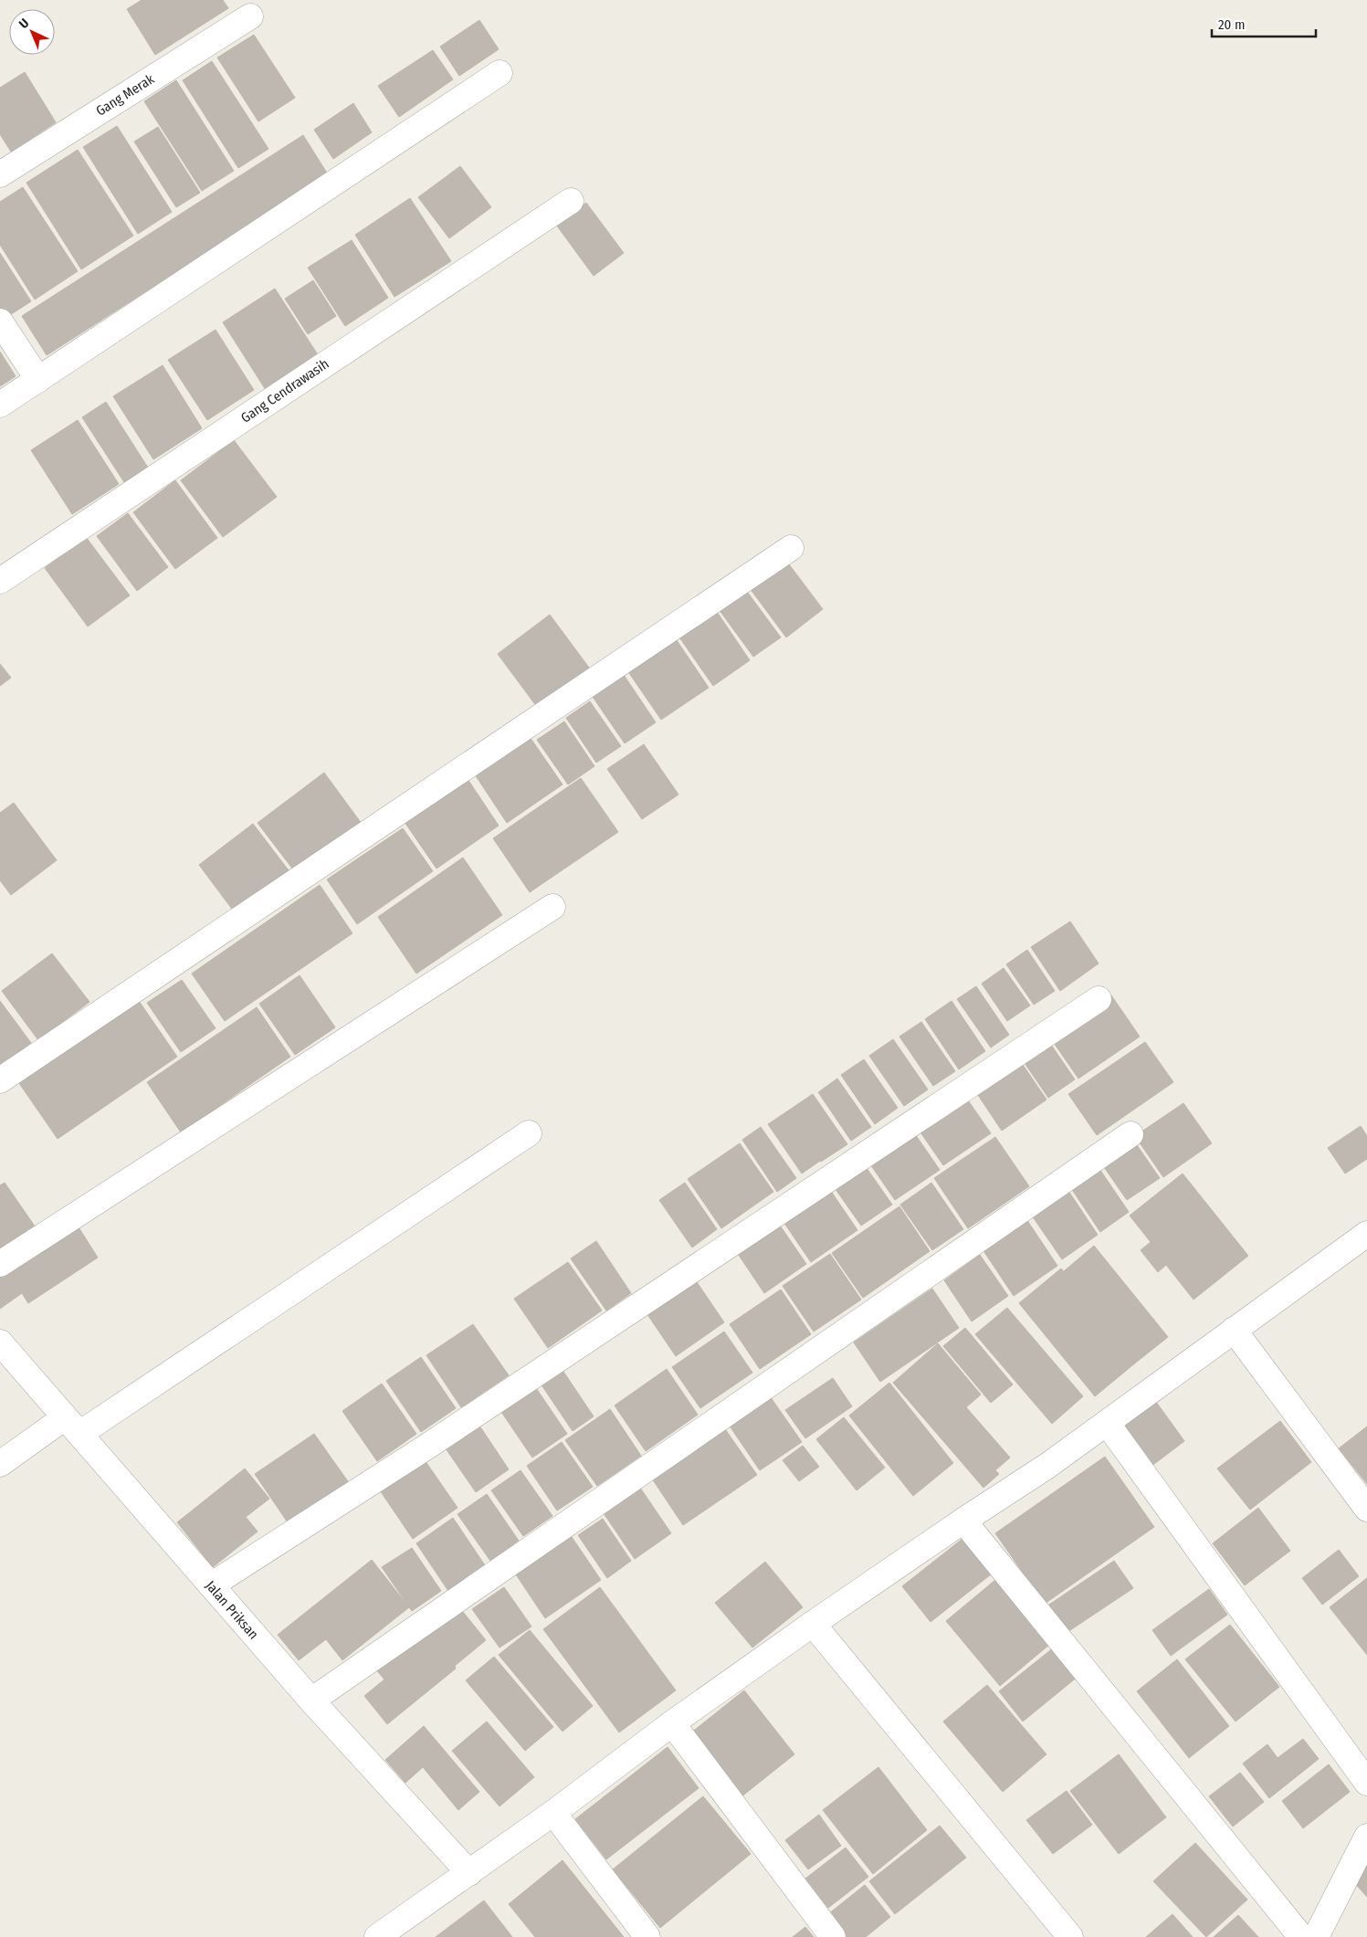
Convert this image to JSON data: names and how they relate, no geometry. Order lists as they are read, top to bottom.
{
  "streets": {
    "street": ["Gang Merak", "Gang Cendrawasih", "Jalan Priksan"]
  },
  "scale_bar": "20 m",
  "north": "top left"
}
